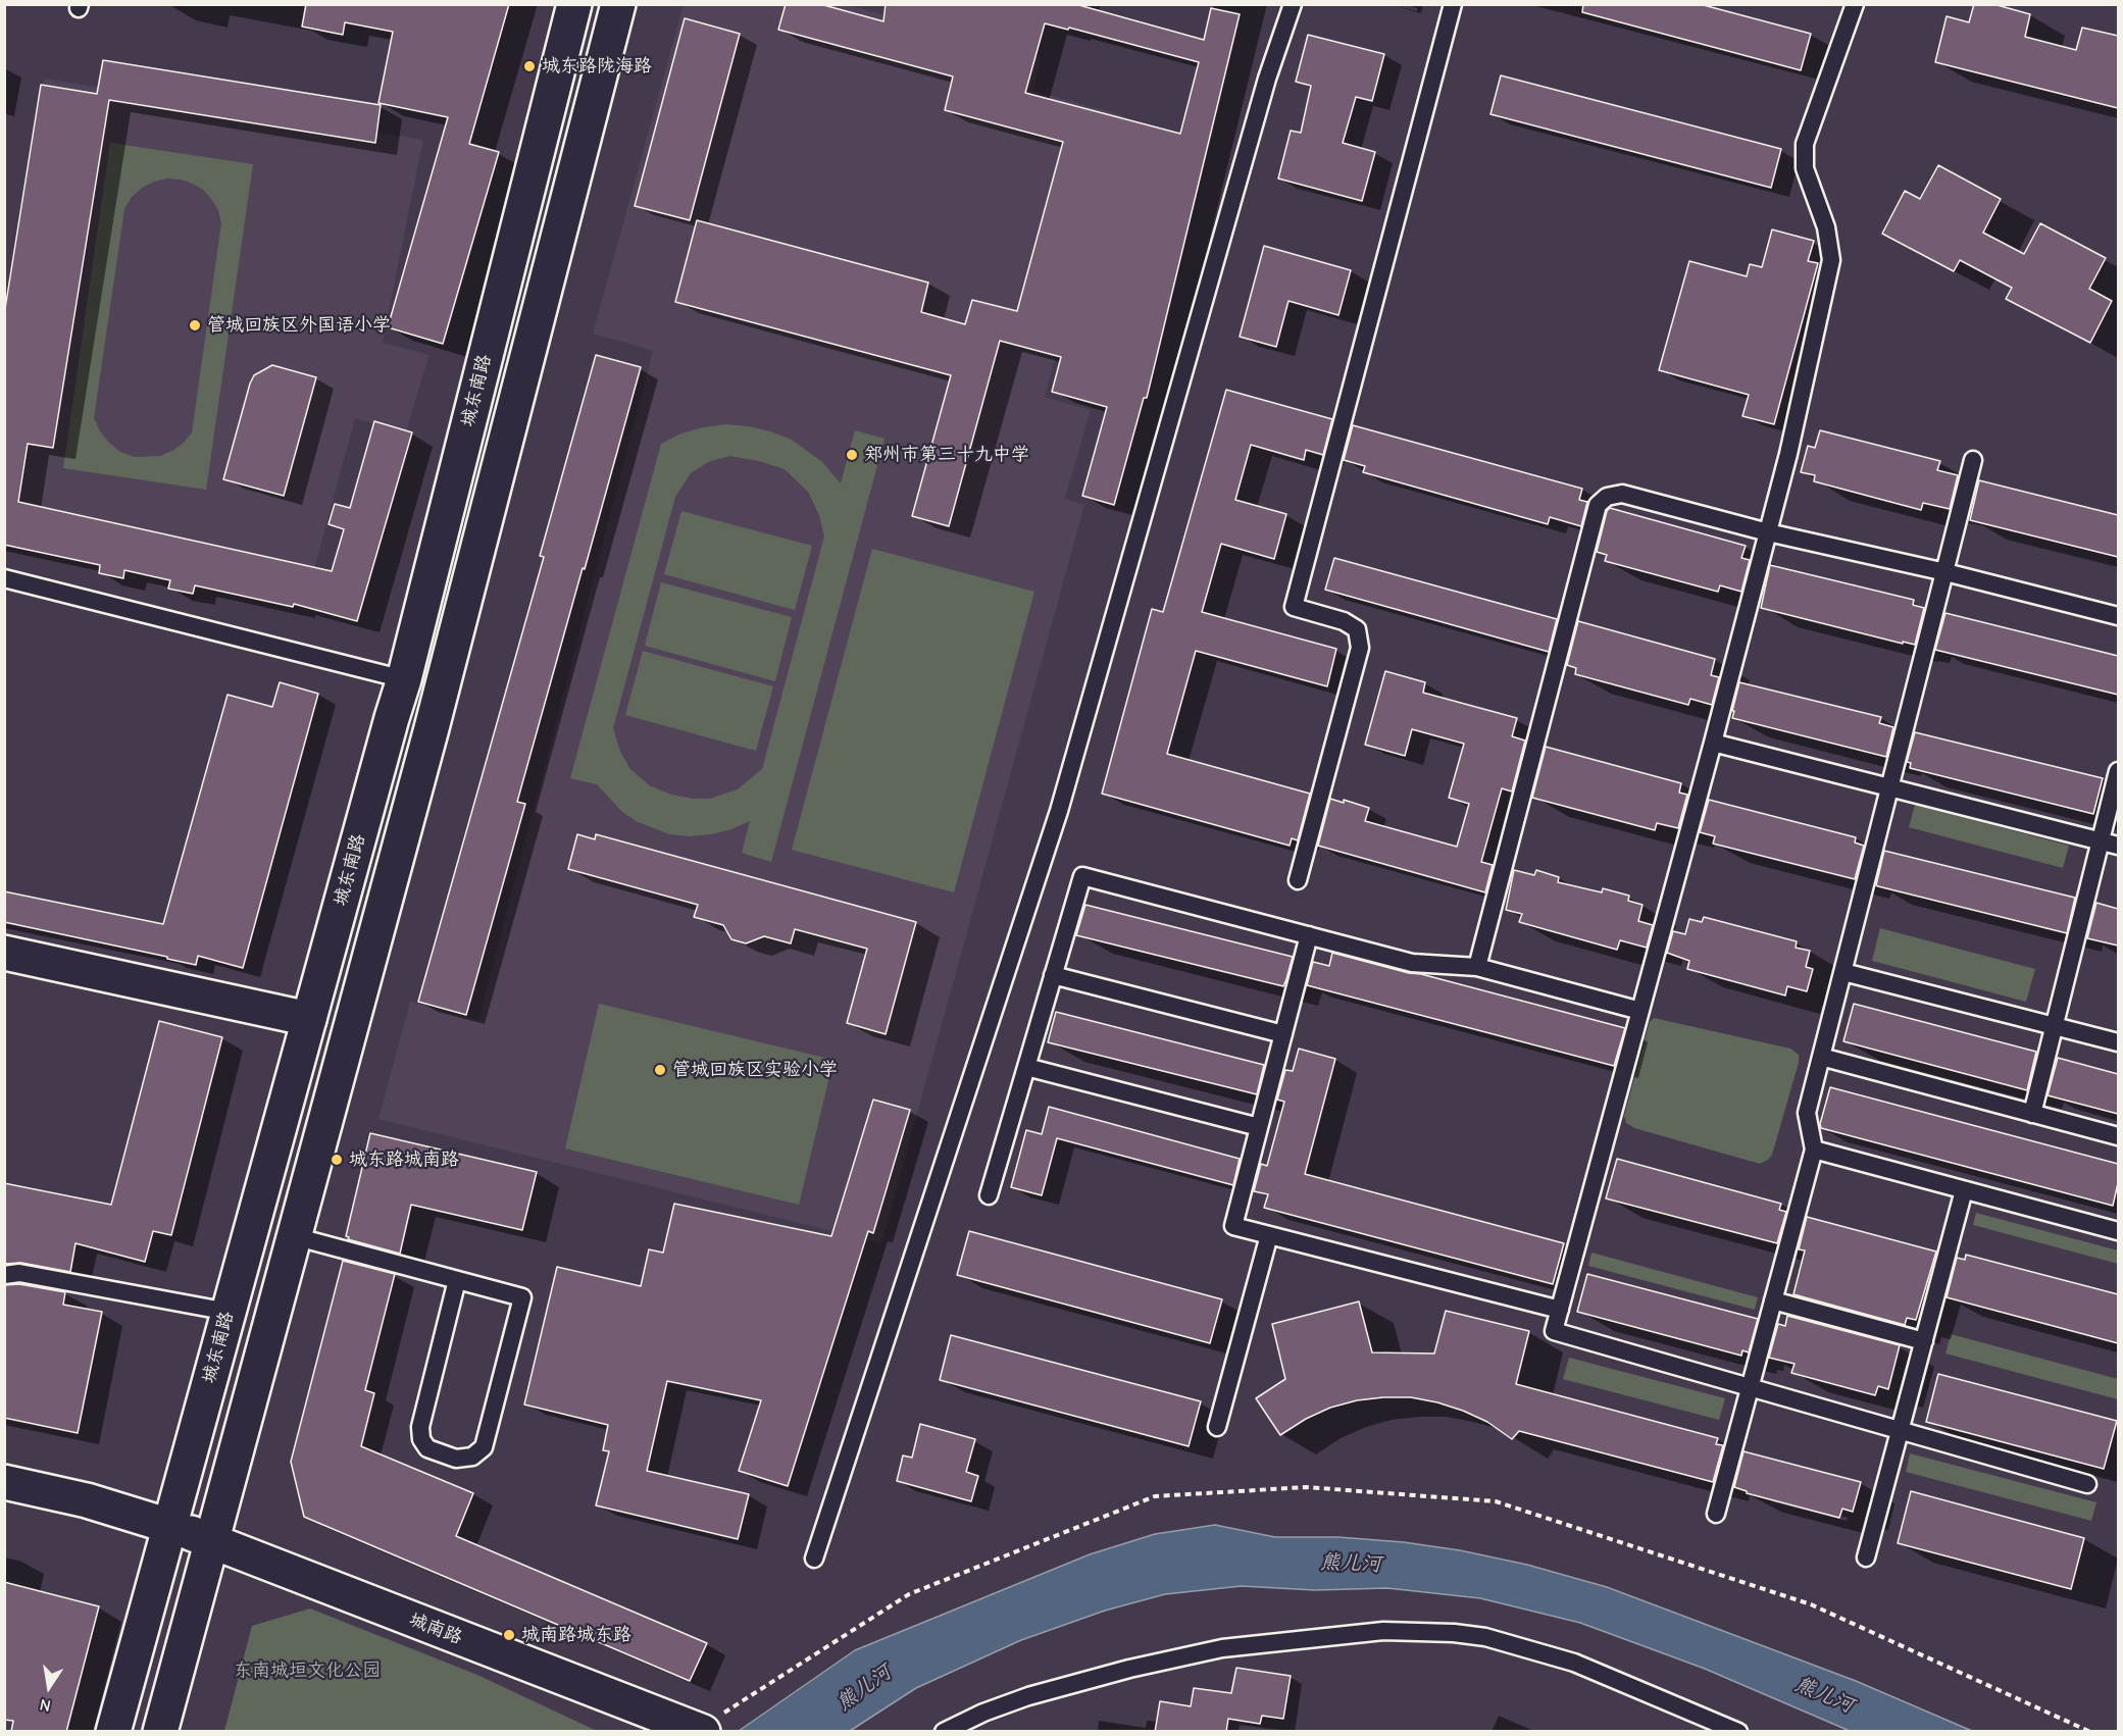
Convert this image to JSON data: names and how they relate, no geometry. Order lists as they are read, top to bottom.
{
  "streets": {
    "main road": ["城东南路", "城南路"]
  },
  "crossings": [
    ["城东南路", "城南路"]
  ],
  "water": ["熊儿河"],
  "parks": ["东南城垣文化公园"],
  "places": [
    "城东路陇海路",
    "管城回族区外国语小学",
    "郑州市第三十九中学",
    "管城回族区实验小学",
    "城东路城南路",
    "城南路城东路"
  ],
  "north": "bottom"
}
